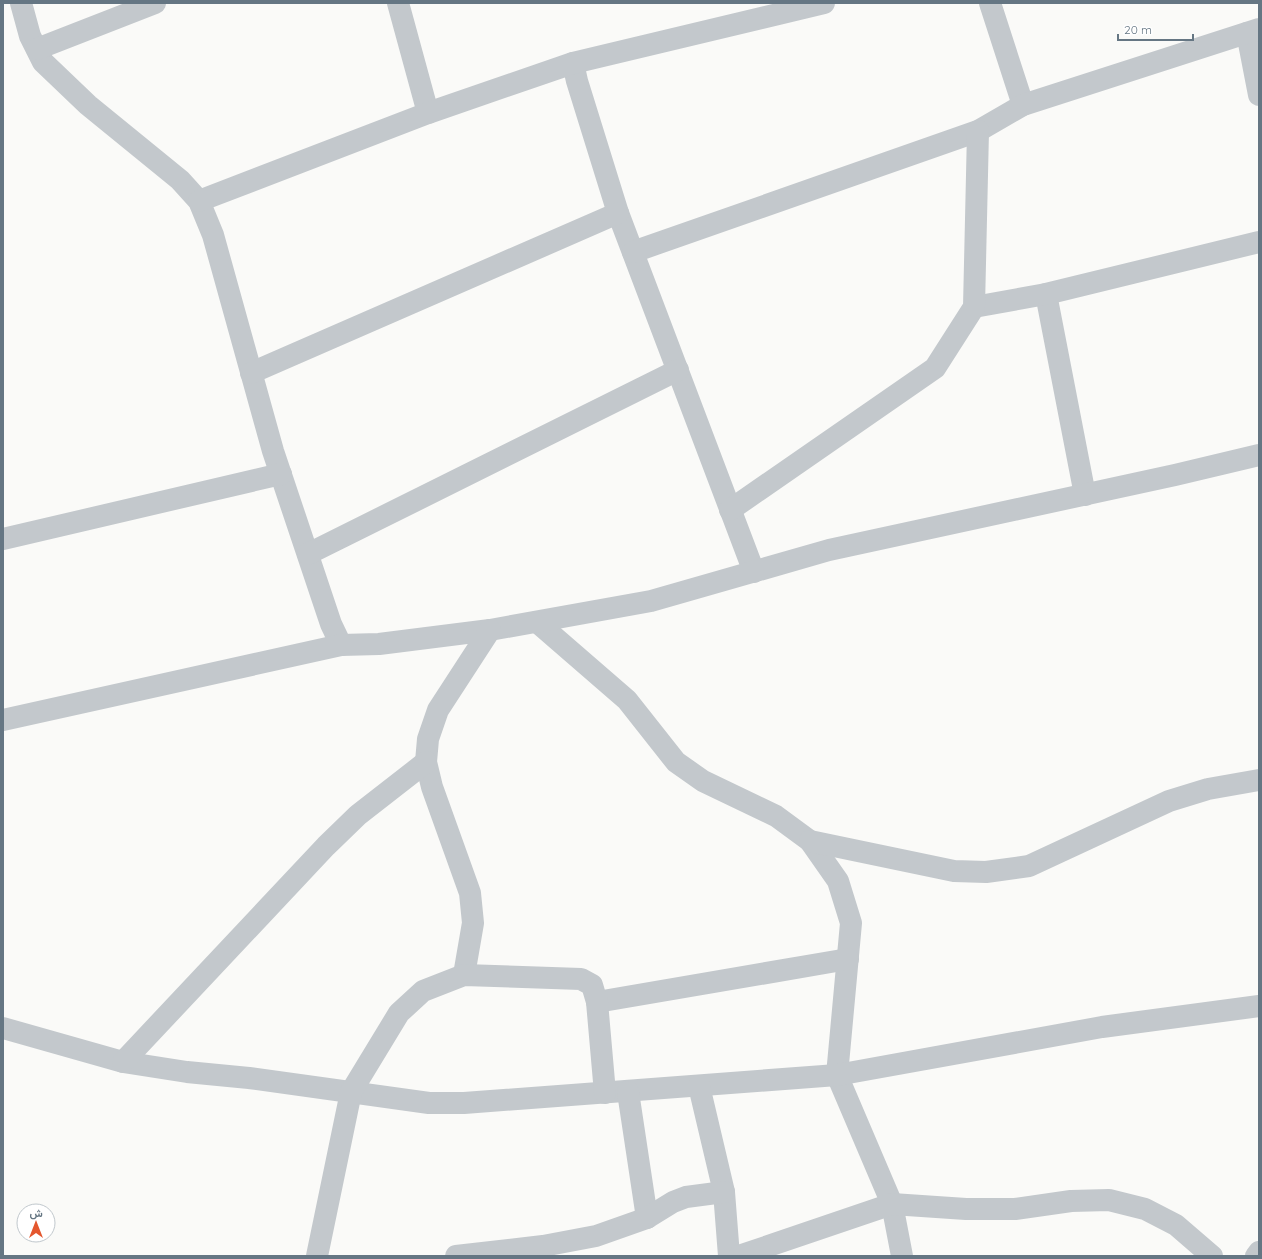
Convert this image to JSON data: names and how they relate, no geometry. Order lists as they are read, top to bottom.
{
  "scale_bar": "20 m",
  "north": "top"
}
